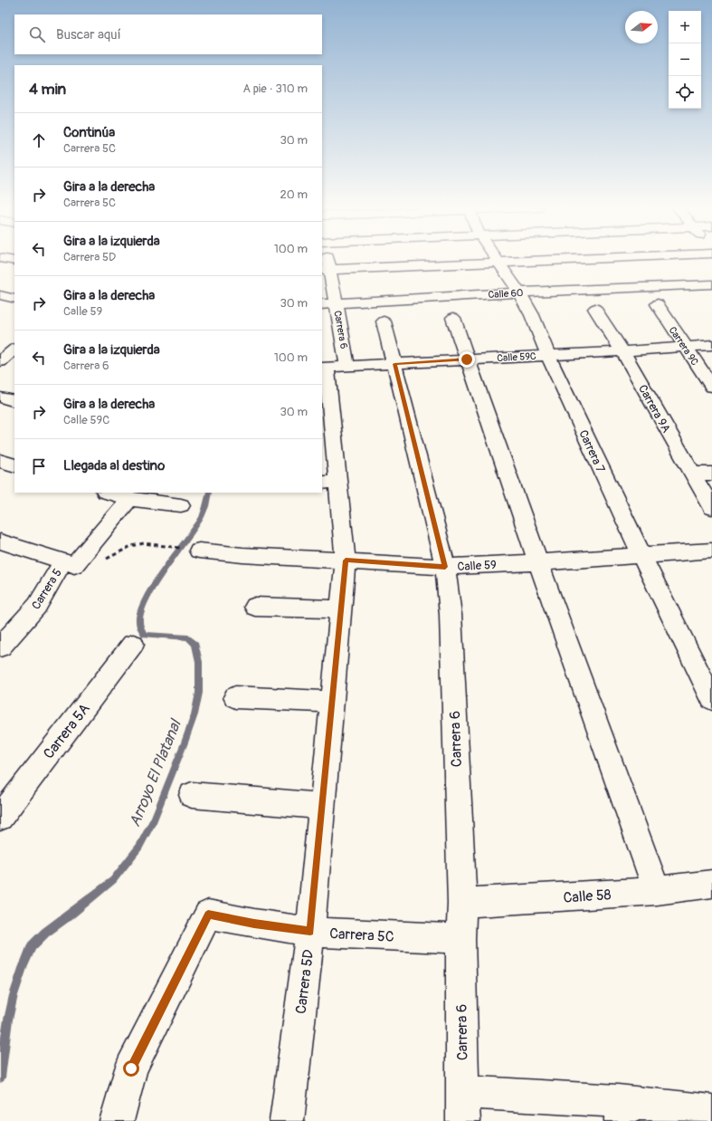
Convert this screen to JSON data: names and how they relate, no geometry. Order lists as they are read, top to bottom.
{
  "streets": {
    "street": [
      "Calle 60",
      "Carrera 6",
      "Carrera 9C",
      "Calle 59C",
      "Carrera 9A",
      "Carrera 7",
      "Calle 59",
      "Carrera 5",
      "Carrera 5A",
      "Calle 58",
      "Carrera 5C",
      "Carrera 5D"
    ]
  },
  "crossings": [
    ["Calle 60", "Carrera 6"],
    ["Calle 60", "Carrera 7"],
    ["Carrera 6", "Calle 59C"],
    ["Carrera 6", "Calle 59"],
    ["Carrera 6", "Calle 58"],
    ["Carrera 6", "Carrera 5C"],
    ["Carrera 9C", "Calle 59C"],
    ["Calle 59C", "Carrera 9A"],
    ["Calle 59C", "Carrera 7"],
    ["Calle 59C", "Carrera 5D"],
    ["Carrera 7", "Calle 59"],
    ["Calle 59", "Carrera 5D"],
    ["Carrera 5C", "Carrera 5D"]
  ],
  "water": ["Arroyo El Platanal"],
  "north": "right",
  "page": {
    "map_buttons": ["+", "−"],
    "search": "Buscar aquí",
    "heading": ["4 min", "A pie · 310 m"],
    "list": [
      ["Continúa", "Carrera 5C", "30 m"],
      ["Gira a la derecha", "Carrera 5C", "20 m"],
      ["Gira a la izquierda", "Carrera 5D", "100 m"],
      ["Gira a la derecha", "Calle 59", "30 m"],
      ["Gira a la izquierda", "Carrera 6", "100 m"],
      ["Gira a la derecha", "Calle 59C", "30 m"],
      "Llegada al destino"
    ]
  }
}
